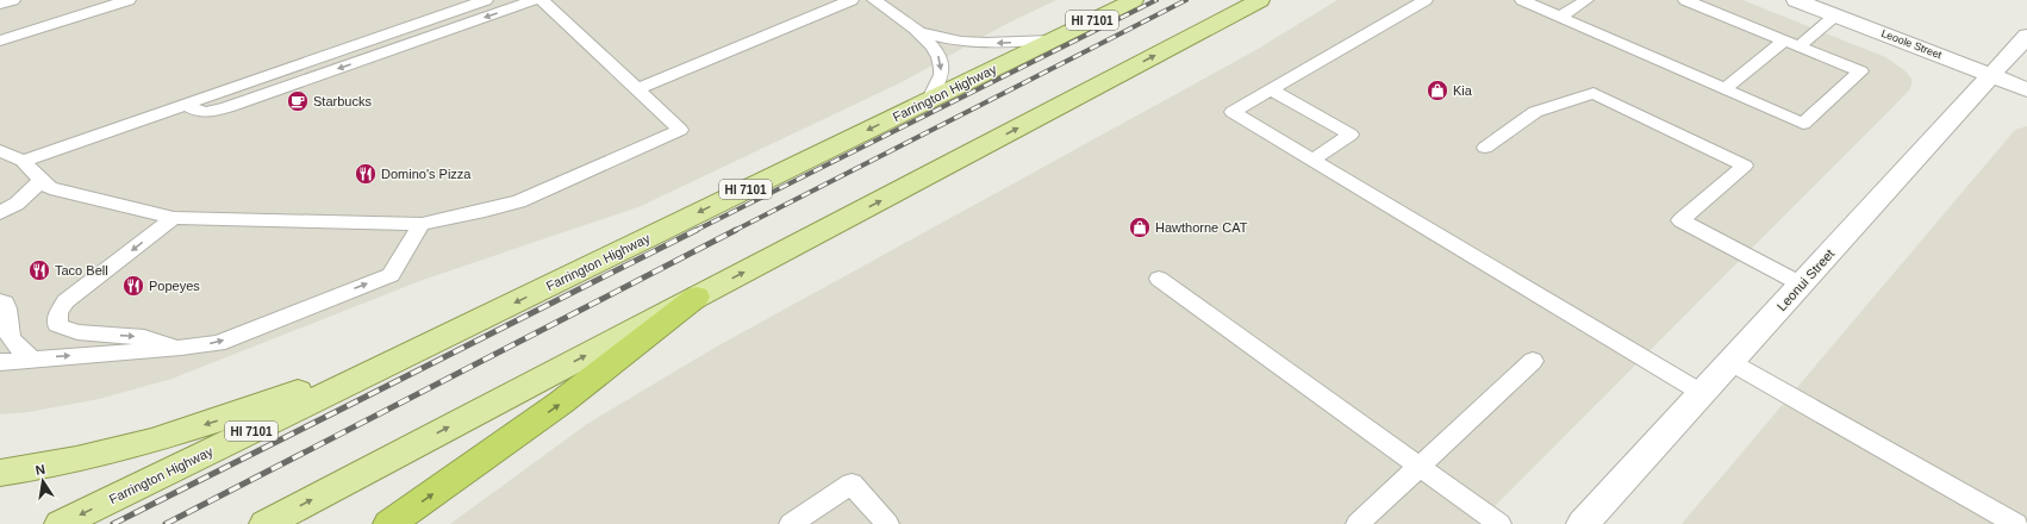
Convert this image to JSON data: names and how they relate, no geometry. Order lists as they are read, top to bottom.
{
  "streets": {
    "main road": ["HI 7101", "Farrington Highway"],
    "street": ["Leoole Street", "Leonui Street"]
  },
  "crossings": [
    ["Leoole Street", "Leonui Street"]
  ],
  "places": {
    "shop": ["Kia", "Hawthorne CAT"],
    "cafe": ["Starbucks"],
    "restaurant": ["Domino's Pizza", "Taco Bell", "Popeyes"]
  },
  "north": "top"
}
